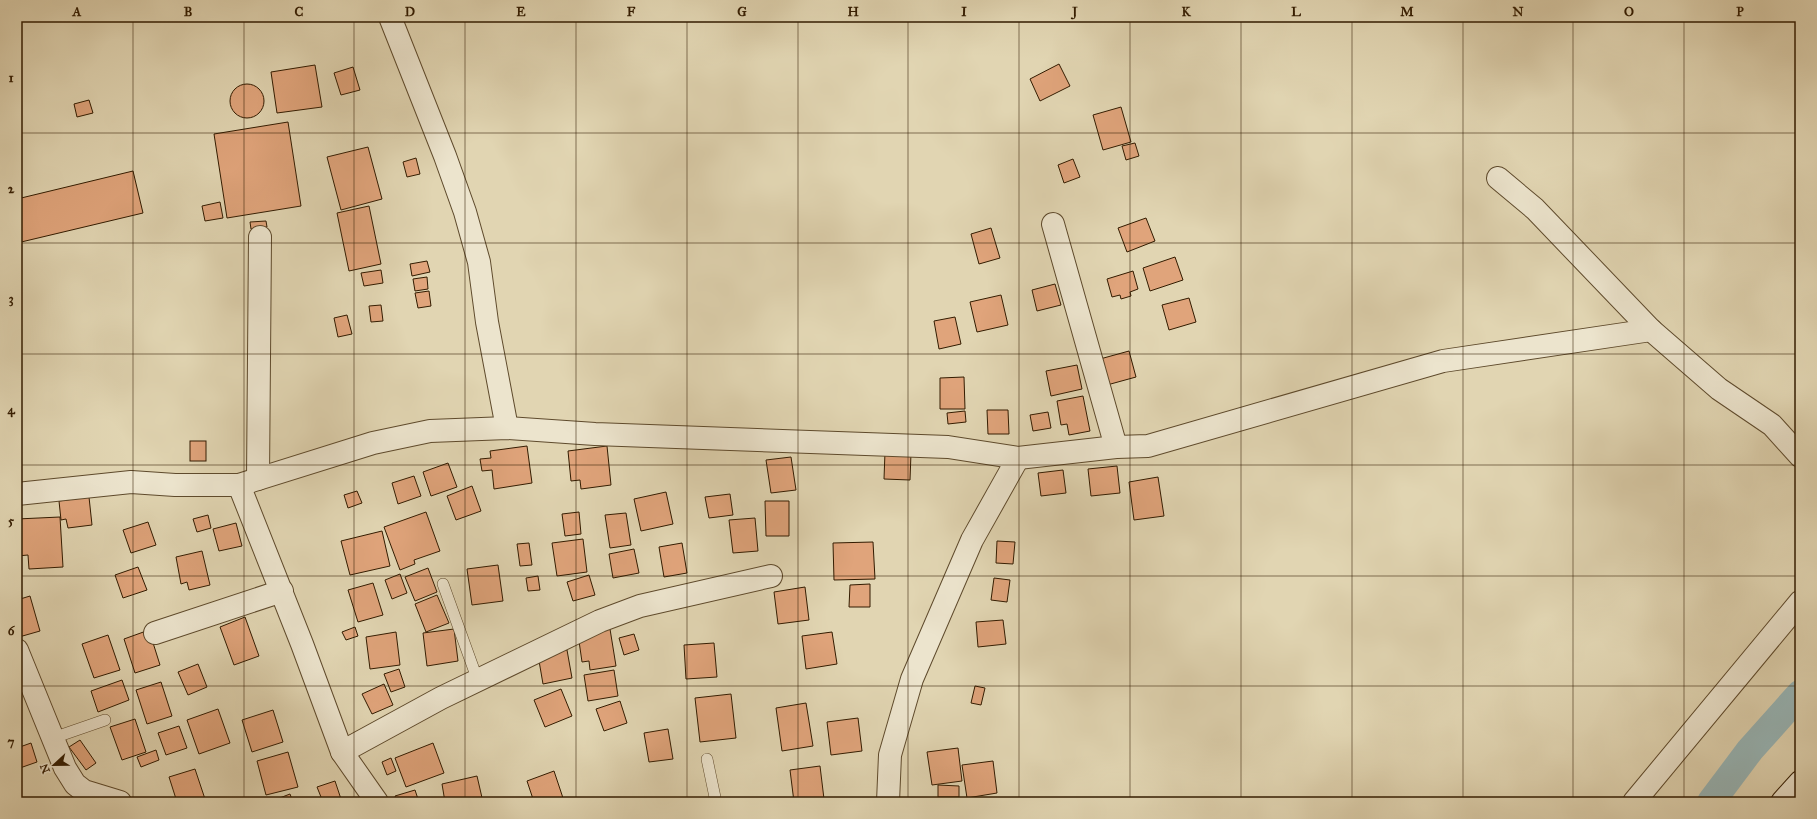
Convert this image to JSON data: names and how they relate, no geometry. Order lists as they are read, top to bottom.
{
  "north": "left",
  "grid": {
    "columns": [
      "A",
      "B",
      "C",
      "D",
      "E",
      "F",
      "G",
      "H",
      "I",
      "J",
      "K",
      "L",
      "M",
      "N",
      "O",
      "P"
    ],
    "rows": [
      "1",
      "2",
      "3",
      "4",
      "5",
      "6",
      "7"
    ]
  }
}
